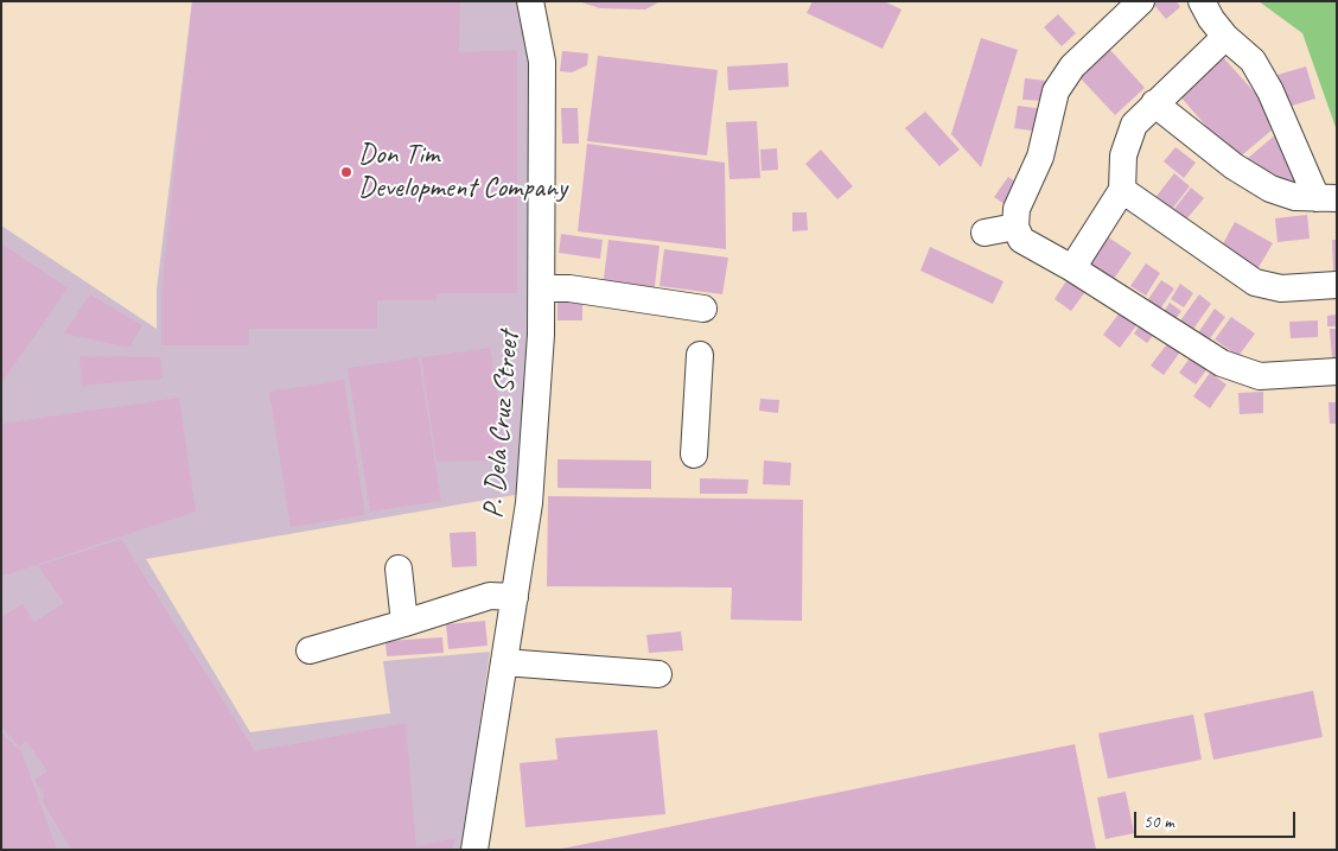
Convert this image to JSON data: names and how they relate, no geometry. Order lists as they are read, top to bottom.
{
  "streets": {
    "street": ["P. Dela Cruz Street"]
  },
  "places": ["Don Tim Development Company"],
  "scale_bar": "50 m"
}
